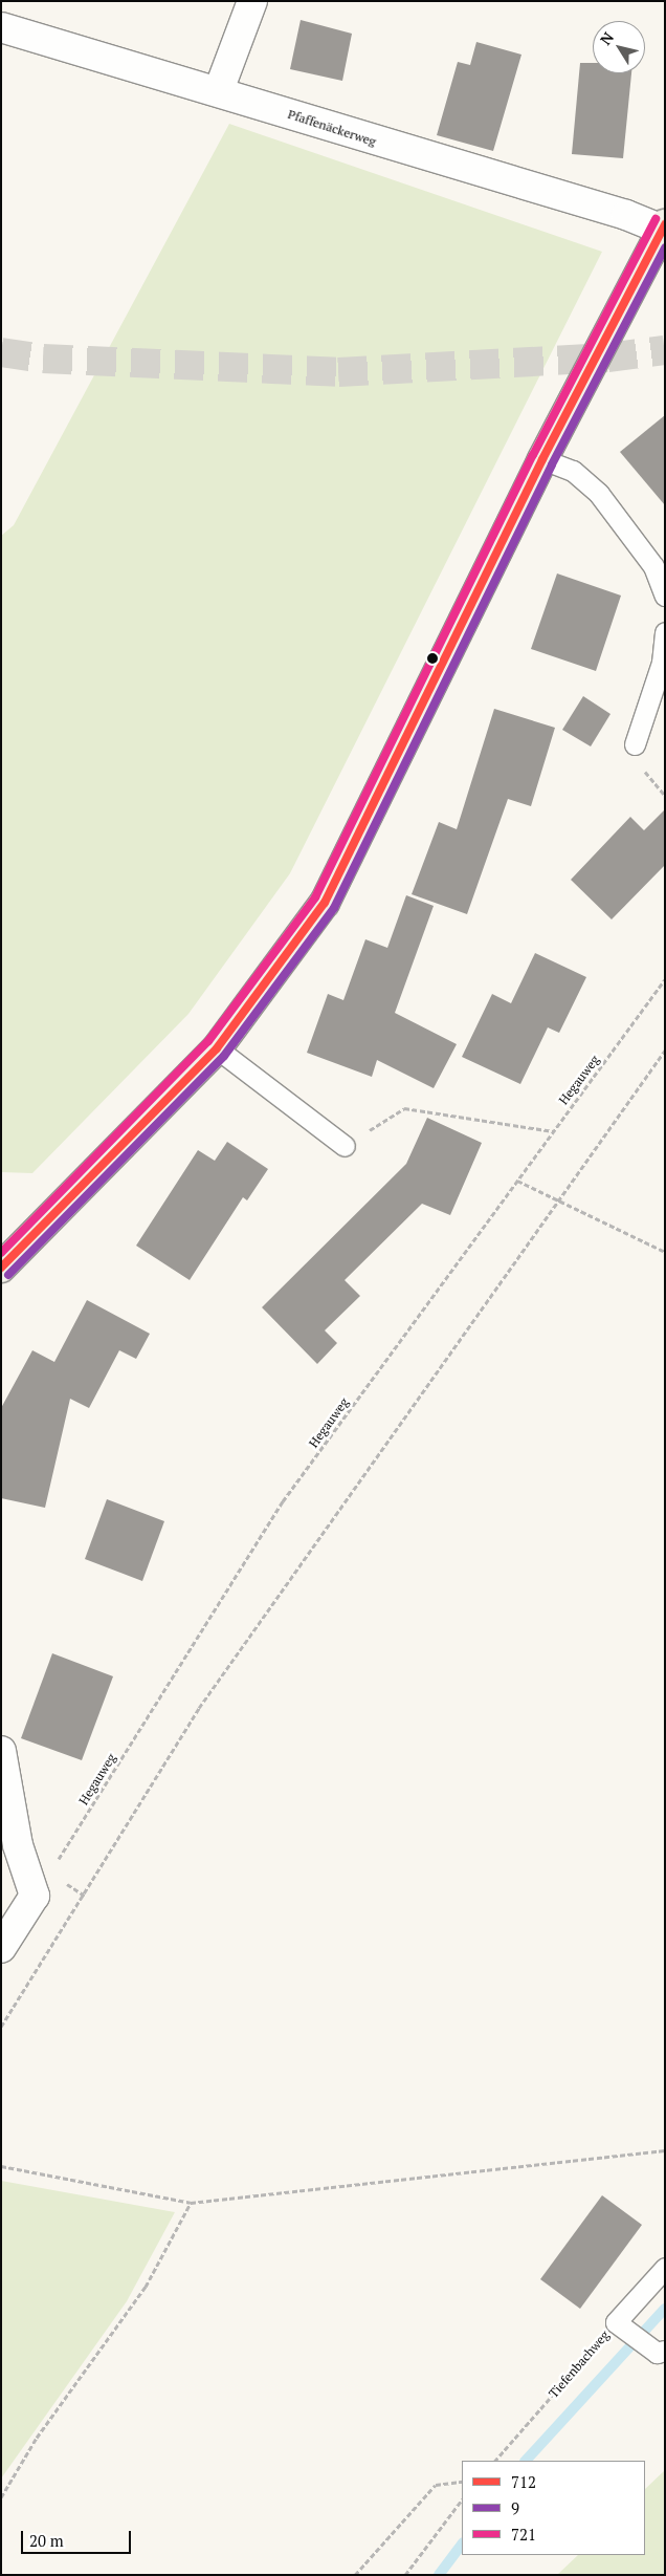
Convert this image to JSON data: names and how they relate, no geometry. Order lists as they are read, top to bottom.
{
  "streets": {
    "street": ["Pfaffenäckerweg"],
    "lane": ["Tiefenbachweg"],
    "path": ["Hegauweg"]
  },
  "lines": ["transit line 721", "transit line 712", "transit line 9"],
  "legend": ["712", "9", "721"],
  "scale_bar": "20 m",
  "north": "top left"
}
